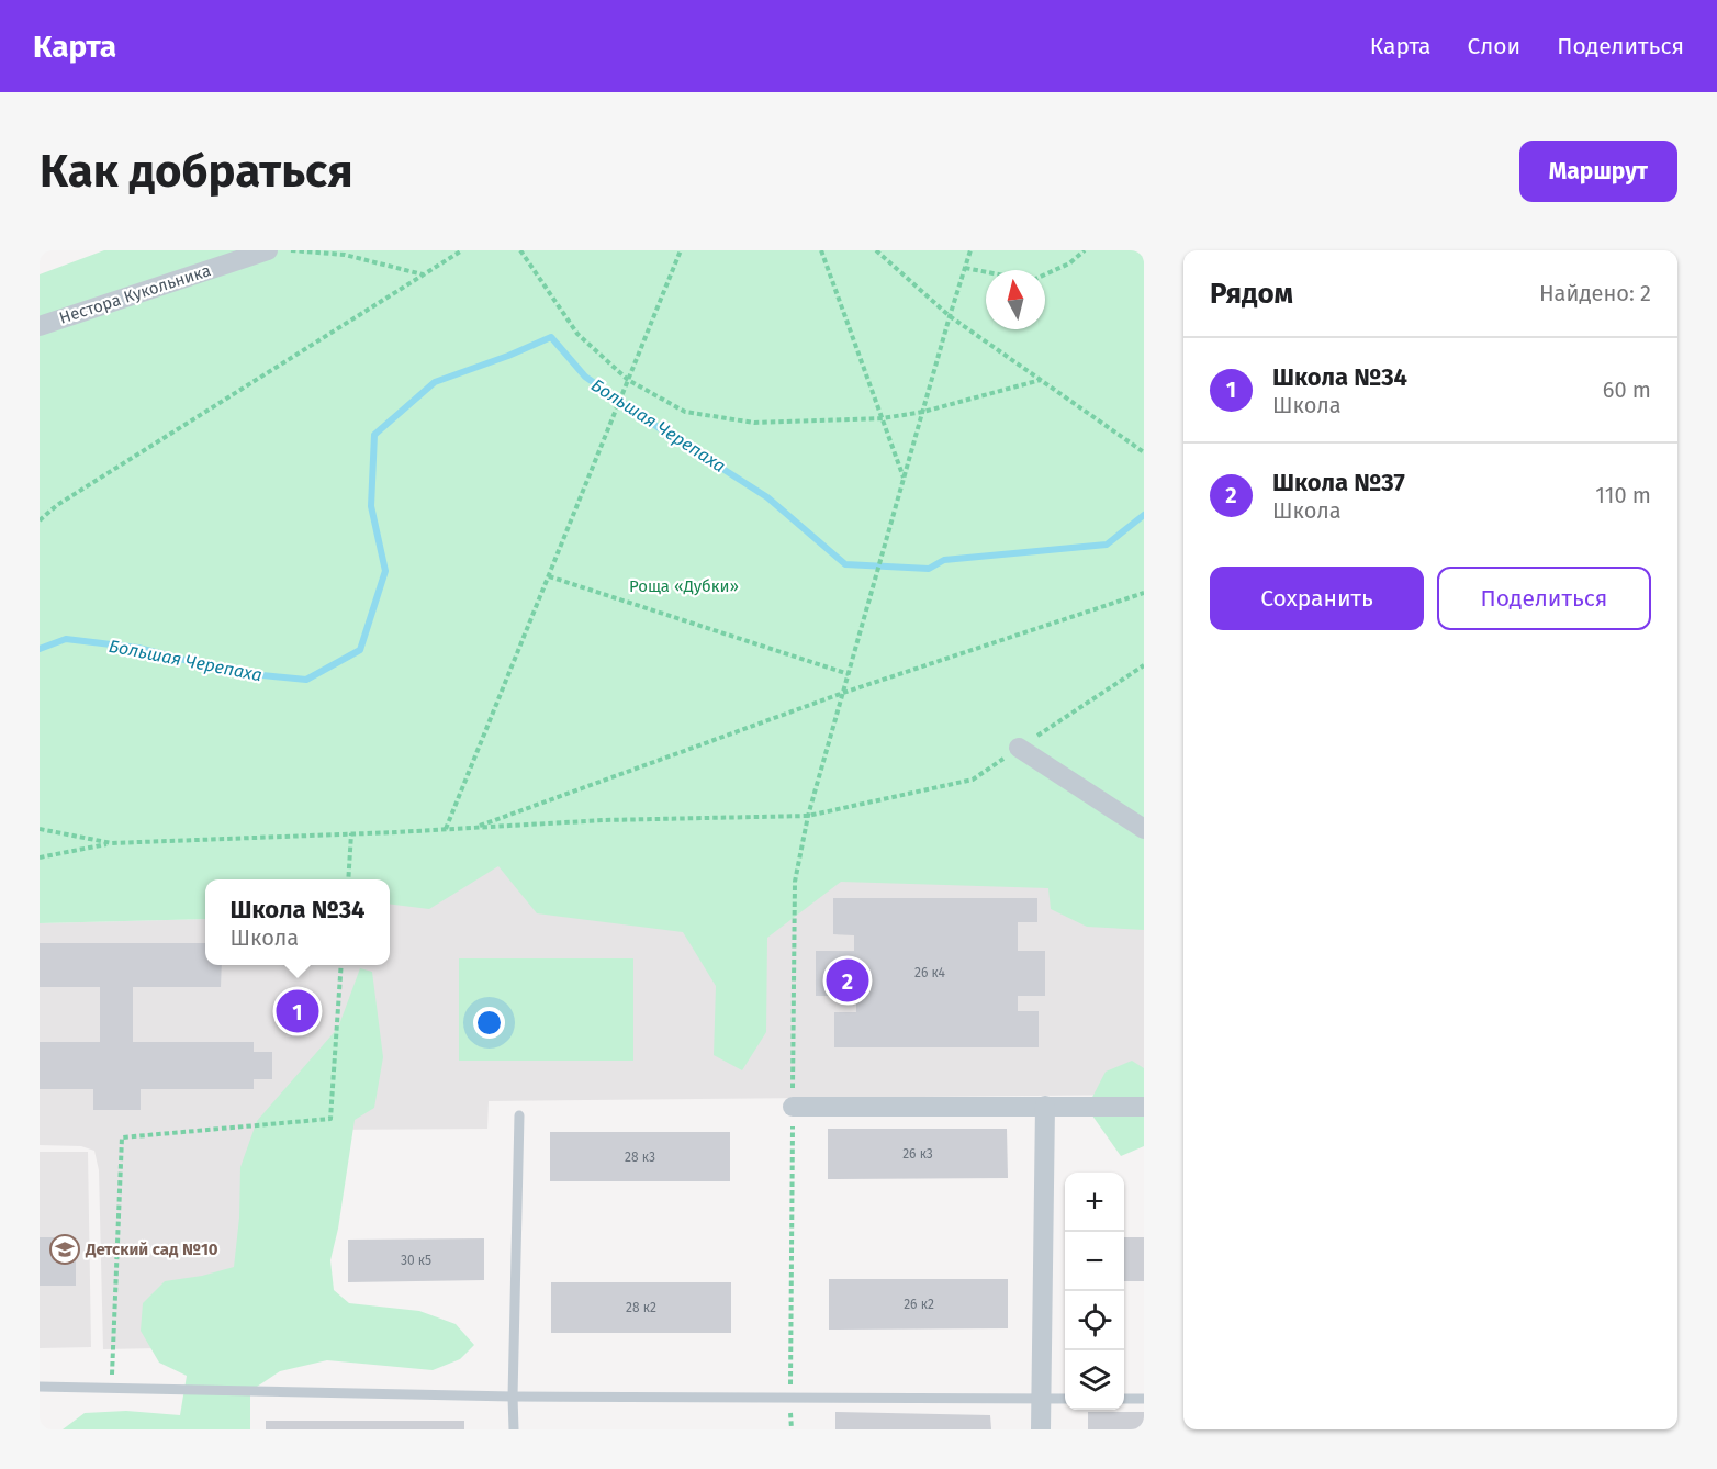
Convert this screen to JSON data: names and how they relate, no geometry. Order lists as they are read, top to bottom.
{
  "streets": {
    "street": ["Нестора Кукольника"]
  },
  "water": ["Большая Черепаха"],
  "parks": ["Роща «Дубки»"],
  "places": {
    "school or university": ["Детский сад №10"]
  },
  "house_numbers": [
    "26 к4",
    "26 к3",
    "28 к3",
    "30 к5",
    "26 к2",
    "28 к2"
  ],
  "north": "top",
  "page": {
    "header": "Карта",
    "nav": ["Карта", "Слои", "Поделиться"],
    "buttons": [
      "Маршрут",
      ["Сохранить", "Поделиться"]
    ],
    "title": "Как добраться",
    "heading": ["Рядом", "Найдено: 2"],
    "list": [
      {
        "mark": "1",
        "name": "Школа №34",
        "note": "Школа",
        "value": "60 m"
      },
      {
        "mark": "2",
        "name": "Школа №37",
        "note": "Школа",
        "value": "110 m"
      }
    ],
    "popup": ["Школа №34", "Школа"],
    "pins": ["2", "1"],
    "map_buttons": ["+", "−"]
  }
}
